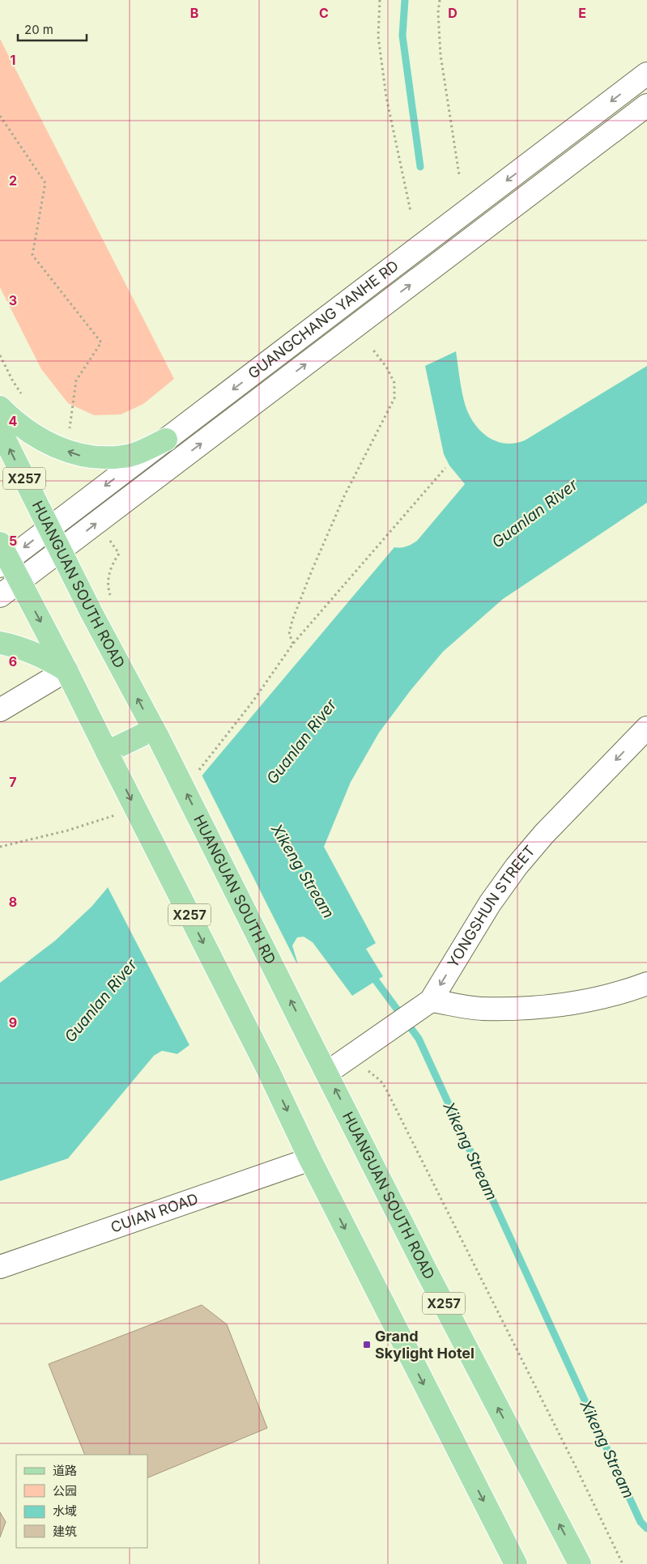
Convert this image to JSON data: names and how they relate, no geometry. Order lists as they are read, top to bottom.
{
  "streets": {
    "main road": ["X257", "HUANGUAN SOUTH ROAD", "HUANGUAN SOUTH RD"],
    "street": ["GUANGCHANG YANHE RD", "YONGSHUN STREET", "CUIAN ROAD"]
  },
  "crossings": [
    ["GUANGCHANG YANHE RD", "X257"],
    ["GUANGCHANG YANHE RD", "HUANGUAN SOUTH ROAD"],
    ["X257", "CUIAN ROAD"],
    ["HUANGUAN SOUTH ROAD", "HUANGUAN SOUTH RD"],
    ["HUANGUAN SOUTH ROAD", "YONGSHUN STREET"]
  ],
  "one_way": ["YONGSHUN STREET"],
  "water": ["Guanlan River", "Xikeng Stream"],
  "places": {
    "transit": ["Grand Skylight Hotel"]
  },
  "legend": [
    "道路",
    "公园",
    "水域",
    "建筑"
  ],
  "scale_bar": "20 m",
  "grid": {
    "columns": [
      "B",
      "C",
      "D",
      "E"
    ],
    "rows": [
      "1",
      "2",
      "3",
      "4",
      "5",
      "6",
      "7",
      "8",
      "9"
    ]
  }
}
